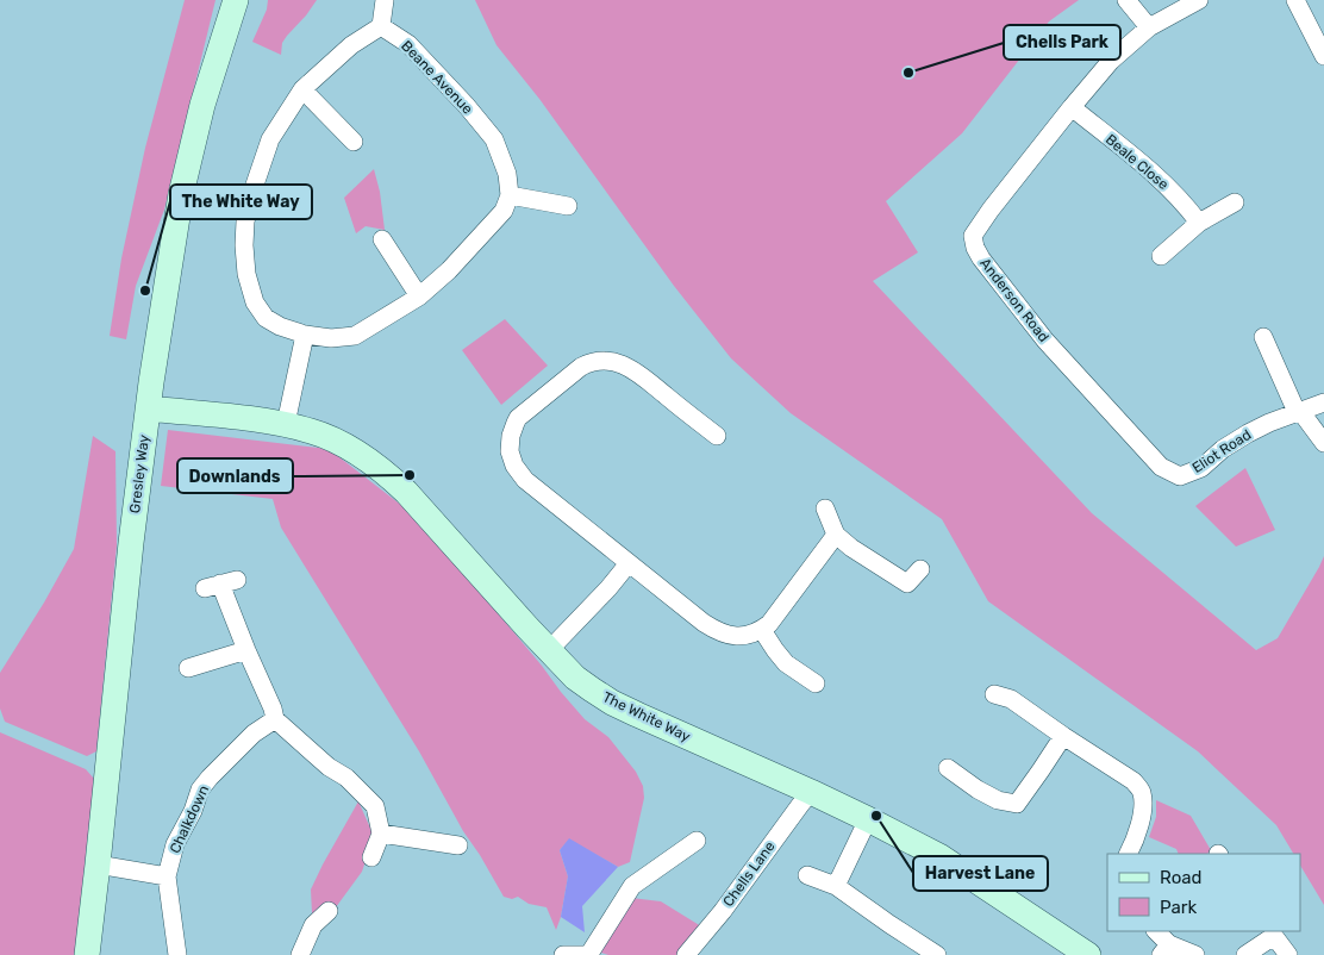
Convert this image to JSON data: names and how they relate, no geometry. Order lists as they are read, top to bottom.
{
  "streets": {
    "street": [
      "Beane Avenue",
      "Beale Close",
      "Anderson Road",
      "Eliot Road",
      "Gresley Way",
      "The White Way",
      "Chalkdown",
      "Chells Lane"
    ]
  },
  "crossings": [
    ["Beale Close", "Anderson Road"],
    ["Anderson Road", "Eliot Road"],
    ["Gresley Way", "The White Way"],
    ["The White Way", "Chells Lane"]
  ],
  "places": [
    "Chells Park",
    "The White Way",
    "Downlands",
    "Harvest Lane"
  ],
  "legend": ["Road", "Park"]
}
